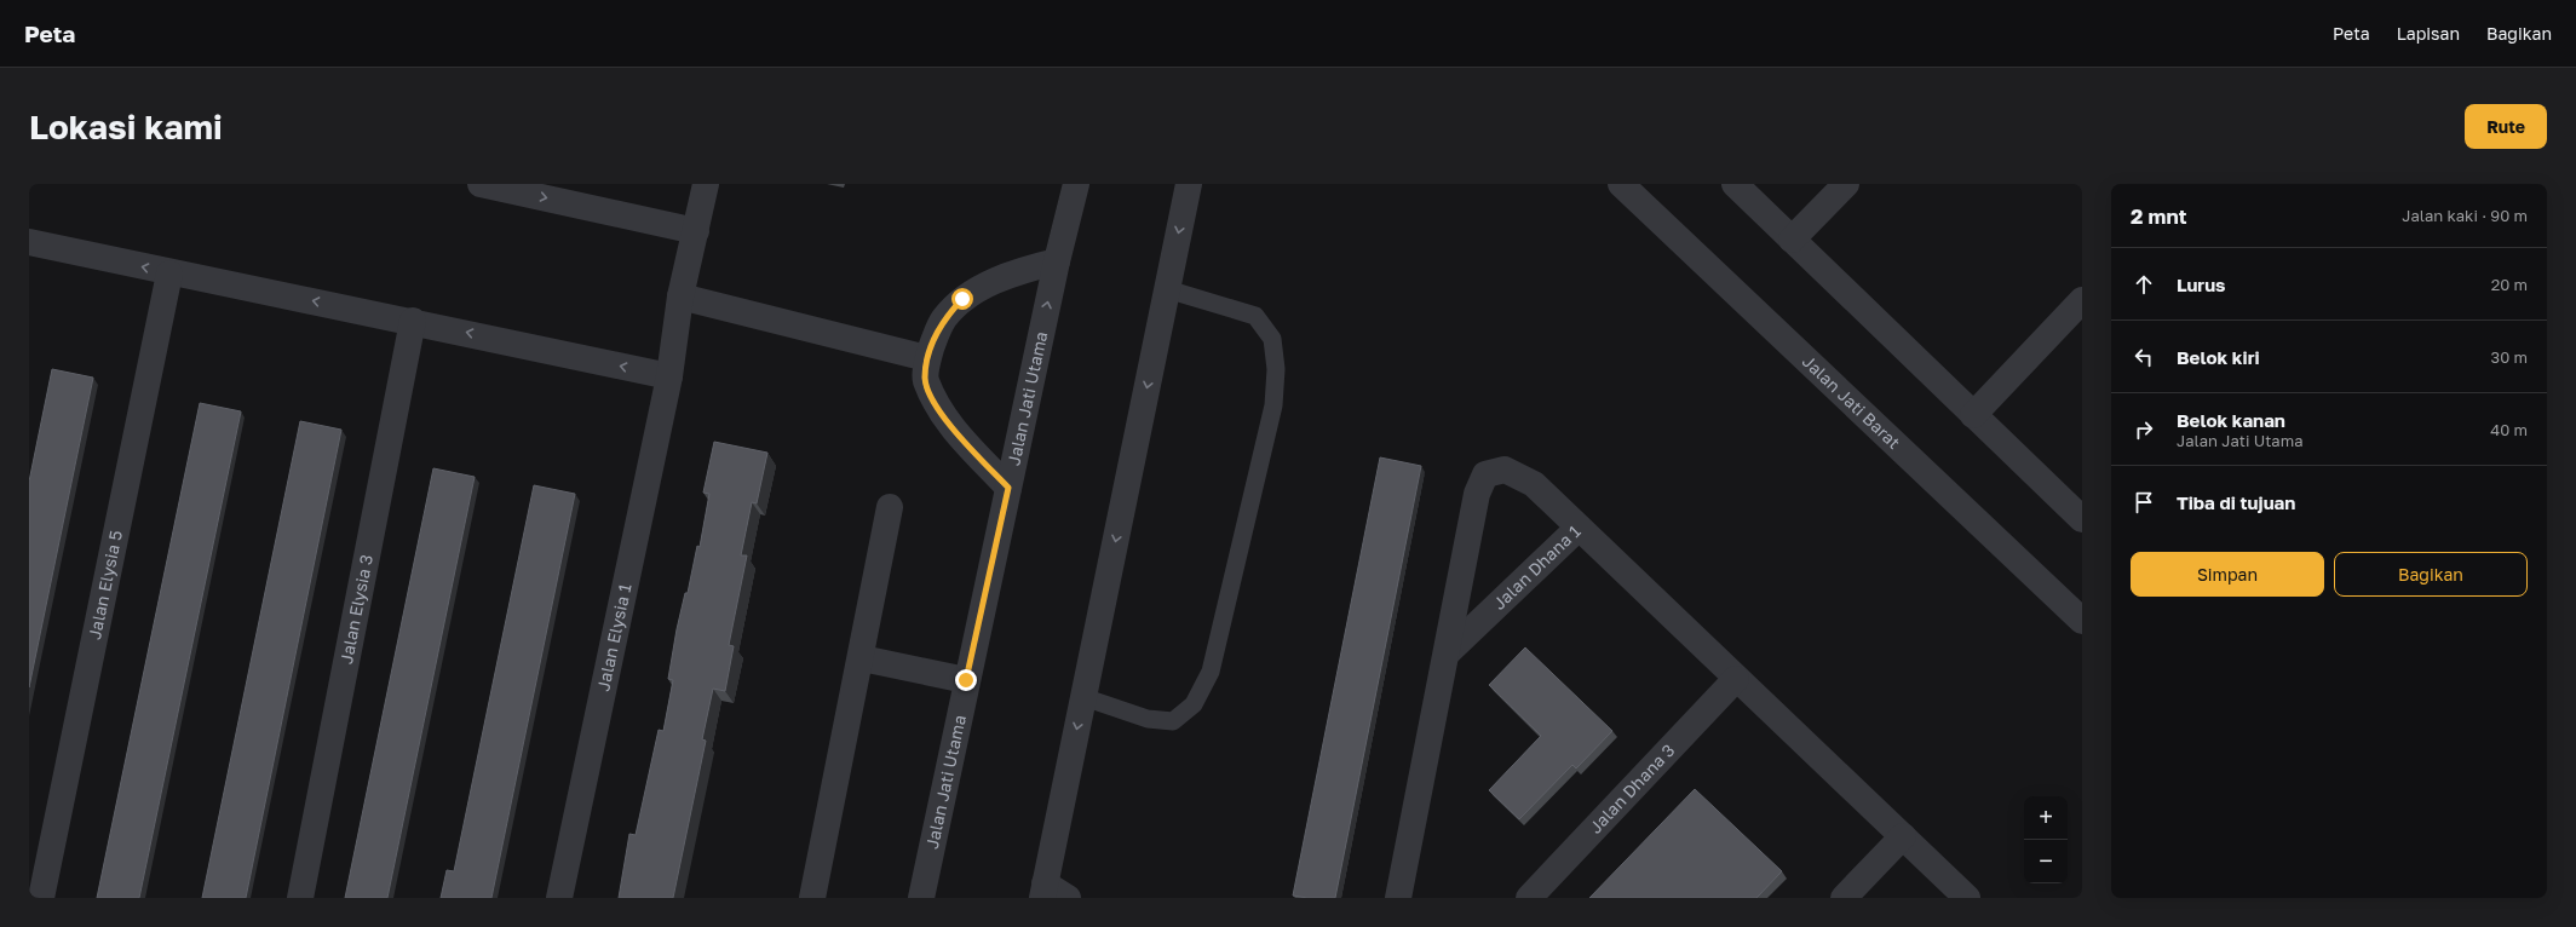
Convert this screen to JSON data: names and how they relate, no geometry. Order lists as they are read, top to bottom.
{
  "streets": {
    "street": [
      "Jalan Jati Utama",
      "Jalan Jati Barat",
      "Jalan Dhana 1",
      "Jalan Elysia 5",
      "Jalan Elysia 3",
      "Jalan Elysia 1",
      "Jalan Dhana 3"
    ]
  },
  "page": {
    "header": "Peta",
    "nav": ["Peta", "Lapisan", "Bagikan"],
    "buttons": [
      "Rute",
      ["Simpan", "Bagikan"]
    ],
    "title": "Lokasi kami",
    "heading": ["2 mnt", "Jalan kaki · 90 m"],
    "list": [
      ["Lurus", "20 m"],
      ["Belok kiri", "30 m"],
      ["Belok kanan", "Jalan Jati Utama", "40 m"],
      "Tiba di tujuan"
    ],
    "map_buttons": ["+", "−"]
  }
}
